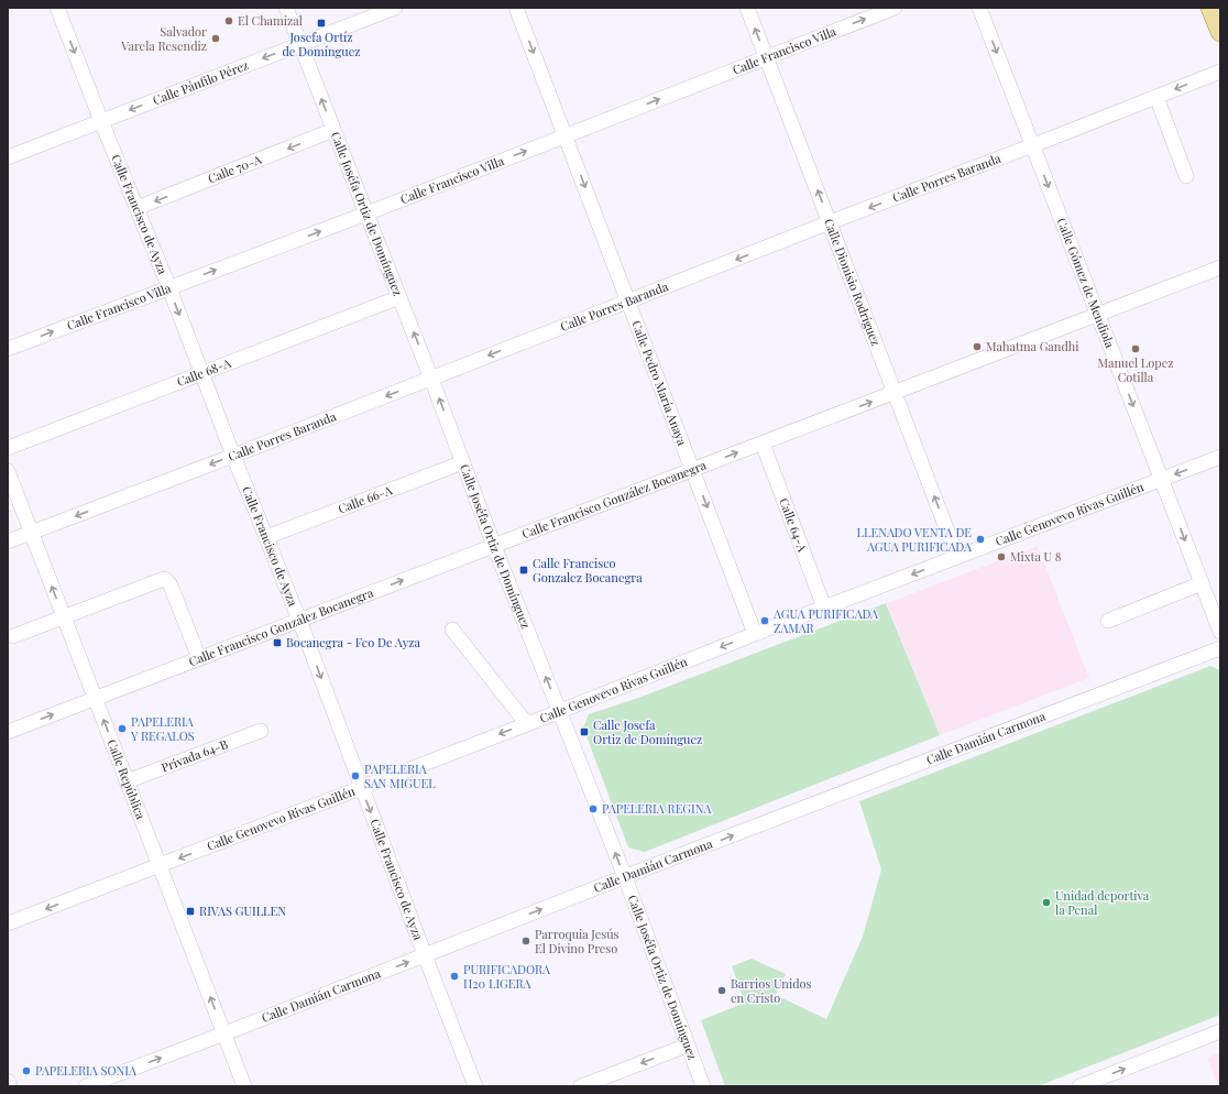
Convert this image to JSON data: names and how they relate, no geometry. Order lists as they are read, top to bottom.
{
  "streets": {
    "street": [
      "Calle Francisco Villa",
      "Calle Pánfilo Pérez",
      "Calle 70-A",
      "Calle Porres Baranda",
      "Calle Francisco de Ayza",
      "Calle Joséfa Ortiz de Domínguez",
      "Calle Dionisio Rodríguez",
      "Calle Gómez de Mendiola",
      "Calle 68-A",
      "Calle Pedro María Anaya",
      "Calle 66-A",
      "Calle Francisco González Bocanegra",
      "Calle Genovevo Rivas Guillén",
      "Calle 64-A",
      "Calle Damián Carmona",
      "Privada 64-B",
      "Calle República"
    ]
  },
  "crossings": [
    ["Calle Francisco Villa", "Calle Francisco de Ayza"],
    ["Calle Francisco Villa", "Calle Joséfa Ortiz de Domínguez"],
    ["Calle Francisco Villa", "Calle Dionisio Rodríguez"],
    ["Calle Francisco Villa", "Calle Pedro María Anaya"],
    ["Calle Pánfilo Pérez", "Calle Francisco de Ayza"],
    ["Calle Pánfilo Pérez", "Calle Joséfa Ortiz de Domínguez"],
    ["Calle 70-A", "Calle Francisco de Ayza"],
    ["Calle 70-A", "Calle Joséfa Ortiz de Domínguez"],
    ["Calle Porres Baranda", "Calle Francisco de Ayza"],
    ["Calle Porres Baranda", "Calle Joséfa Ortiz de Domínguez"],
    ["Calle Porres Baranda", "Calle Dionisio Rodríguez"],
    ["Calle Porres Baranda", "Calle Gómez de Mendiola"],
    ["Calle Porres Baranda", "Calle Pedro María Anaya"],
    ["Calle Porres Baranda", "Calle República"],
    ["Calle Francisco de Ayza", "Calle 68-A"],
    ["Calle Francisco de Ayza", "Calle 66-A"],
    ["Calle Francisco de Ayza", "Calle Francisco González Bocanegra"],
    ["Calle Francisco de Ayza", "Calle Genovevo Rivas Guillén"],
    ["Calle Francisco de Ayza", "Calle Damián Carmona"],
    ["Calle Joséfa Ortiz de Domínguez", "Calle 68-A"],
    ["Calle Joséfa Ortiz de Domínguez", "Calle 66-A"],
    ["Calle Joséfa Ortiz de Domínguez", "Calle Francisco González Bocanegra"],
    ["Calle Joséfa Ortiz de Domínguez", "Calle Genovevo Rivas Guillén"],
    ["Calle Joséfa Ortiz de Domínguez", "Calle Damián Carmona"],
    ["Calle Dionisio Rodríguez", "Calle Francisco González Bocanegra"],
    ["Calle Dionisio Rodríguez", "Calle Genovevo Rivas Guillén"],
    ["Calle Gómez de Mendiola", "Calle Francisco González Bocanegra"],
    ["Calle Gómez de Mendiola", "Calle Genovevo Rivas Guillén"],
    ["Calle Pedro María Anaya", "Calle Francisco González Bocanegra"],
    ["Calle Pedro María Anaya", "Calle Genovevo Rivas Guillén"],
    ["Calle Francisco González Bocanegra", "Calle 64-A"],
    ["Calle Francisco González Bocanegra", "Calle República"],
    ["Calle Genovevo Rivas Guillén", "Calle 64-A"],
    ["Calle Genovevo Rivas Guillén", "Calle República"],
    ["Calle Damián Carmona", "Calle República"],
    ["Privada 64-B", "Calle República"]
  ],
  "one_way": [
    "Calle Francisco Villa",
    "Calle Pánfilo Pérez",
    "Calle 70-A",
    "Calle Porres Baranda",
    "Calle Francisco de Ayza",
    "Calle Joséfa Ortiz de Domínguez",
    "Calle Dionisio Rodríguez",
    "Calle Gómez de Mendiola",
    "Calle Pedro María Anaya",
    "Calle Francisco González Bocanegra",
    "Calle Genovevo Rivas Guillén",
    "Calle Damián Carmona",
    "Calle República"
  ],
  "places": {
    "other": [
      "El Chamizal",
      "Salvador Varela Resendiz",
      "Mahatma Gandhi",
      "Manuel Lopez Cotilla",
      "LLENADO VENTA DE AGUA PURIFICADA",
      "Mixta U 8",
      "AGUA PURIFICADA ZAMAR",
      "PAPELERIA Y REGALOS",
      "PAPELERIA SAN MIGUEL",
      "PAPELERIA REGINA",
      "Unidad deportiva la Penal",
      "Parroquia Jesús El Divino Preso",
      "PURIFICADORA H20 LIGERA",
      "Barrios Unidos en Cristo",
      "PAPELERIA SONIA"
    ],
    "transit": [
      "Josefa Ortíz de Domínguez",
      "Calle Francisco Gonzalez Bocanegra",
      "Bocanegra - Fco De Ayza",
      "Calle Josefa Ortiz de Domínguez",
      "RIVAS GUILLEN"
    ]
  }
}
